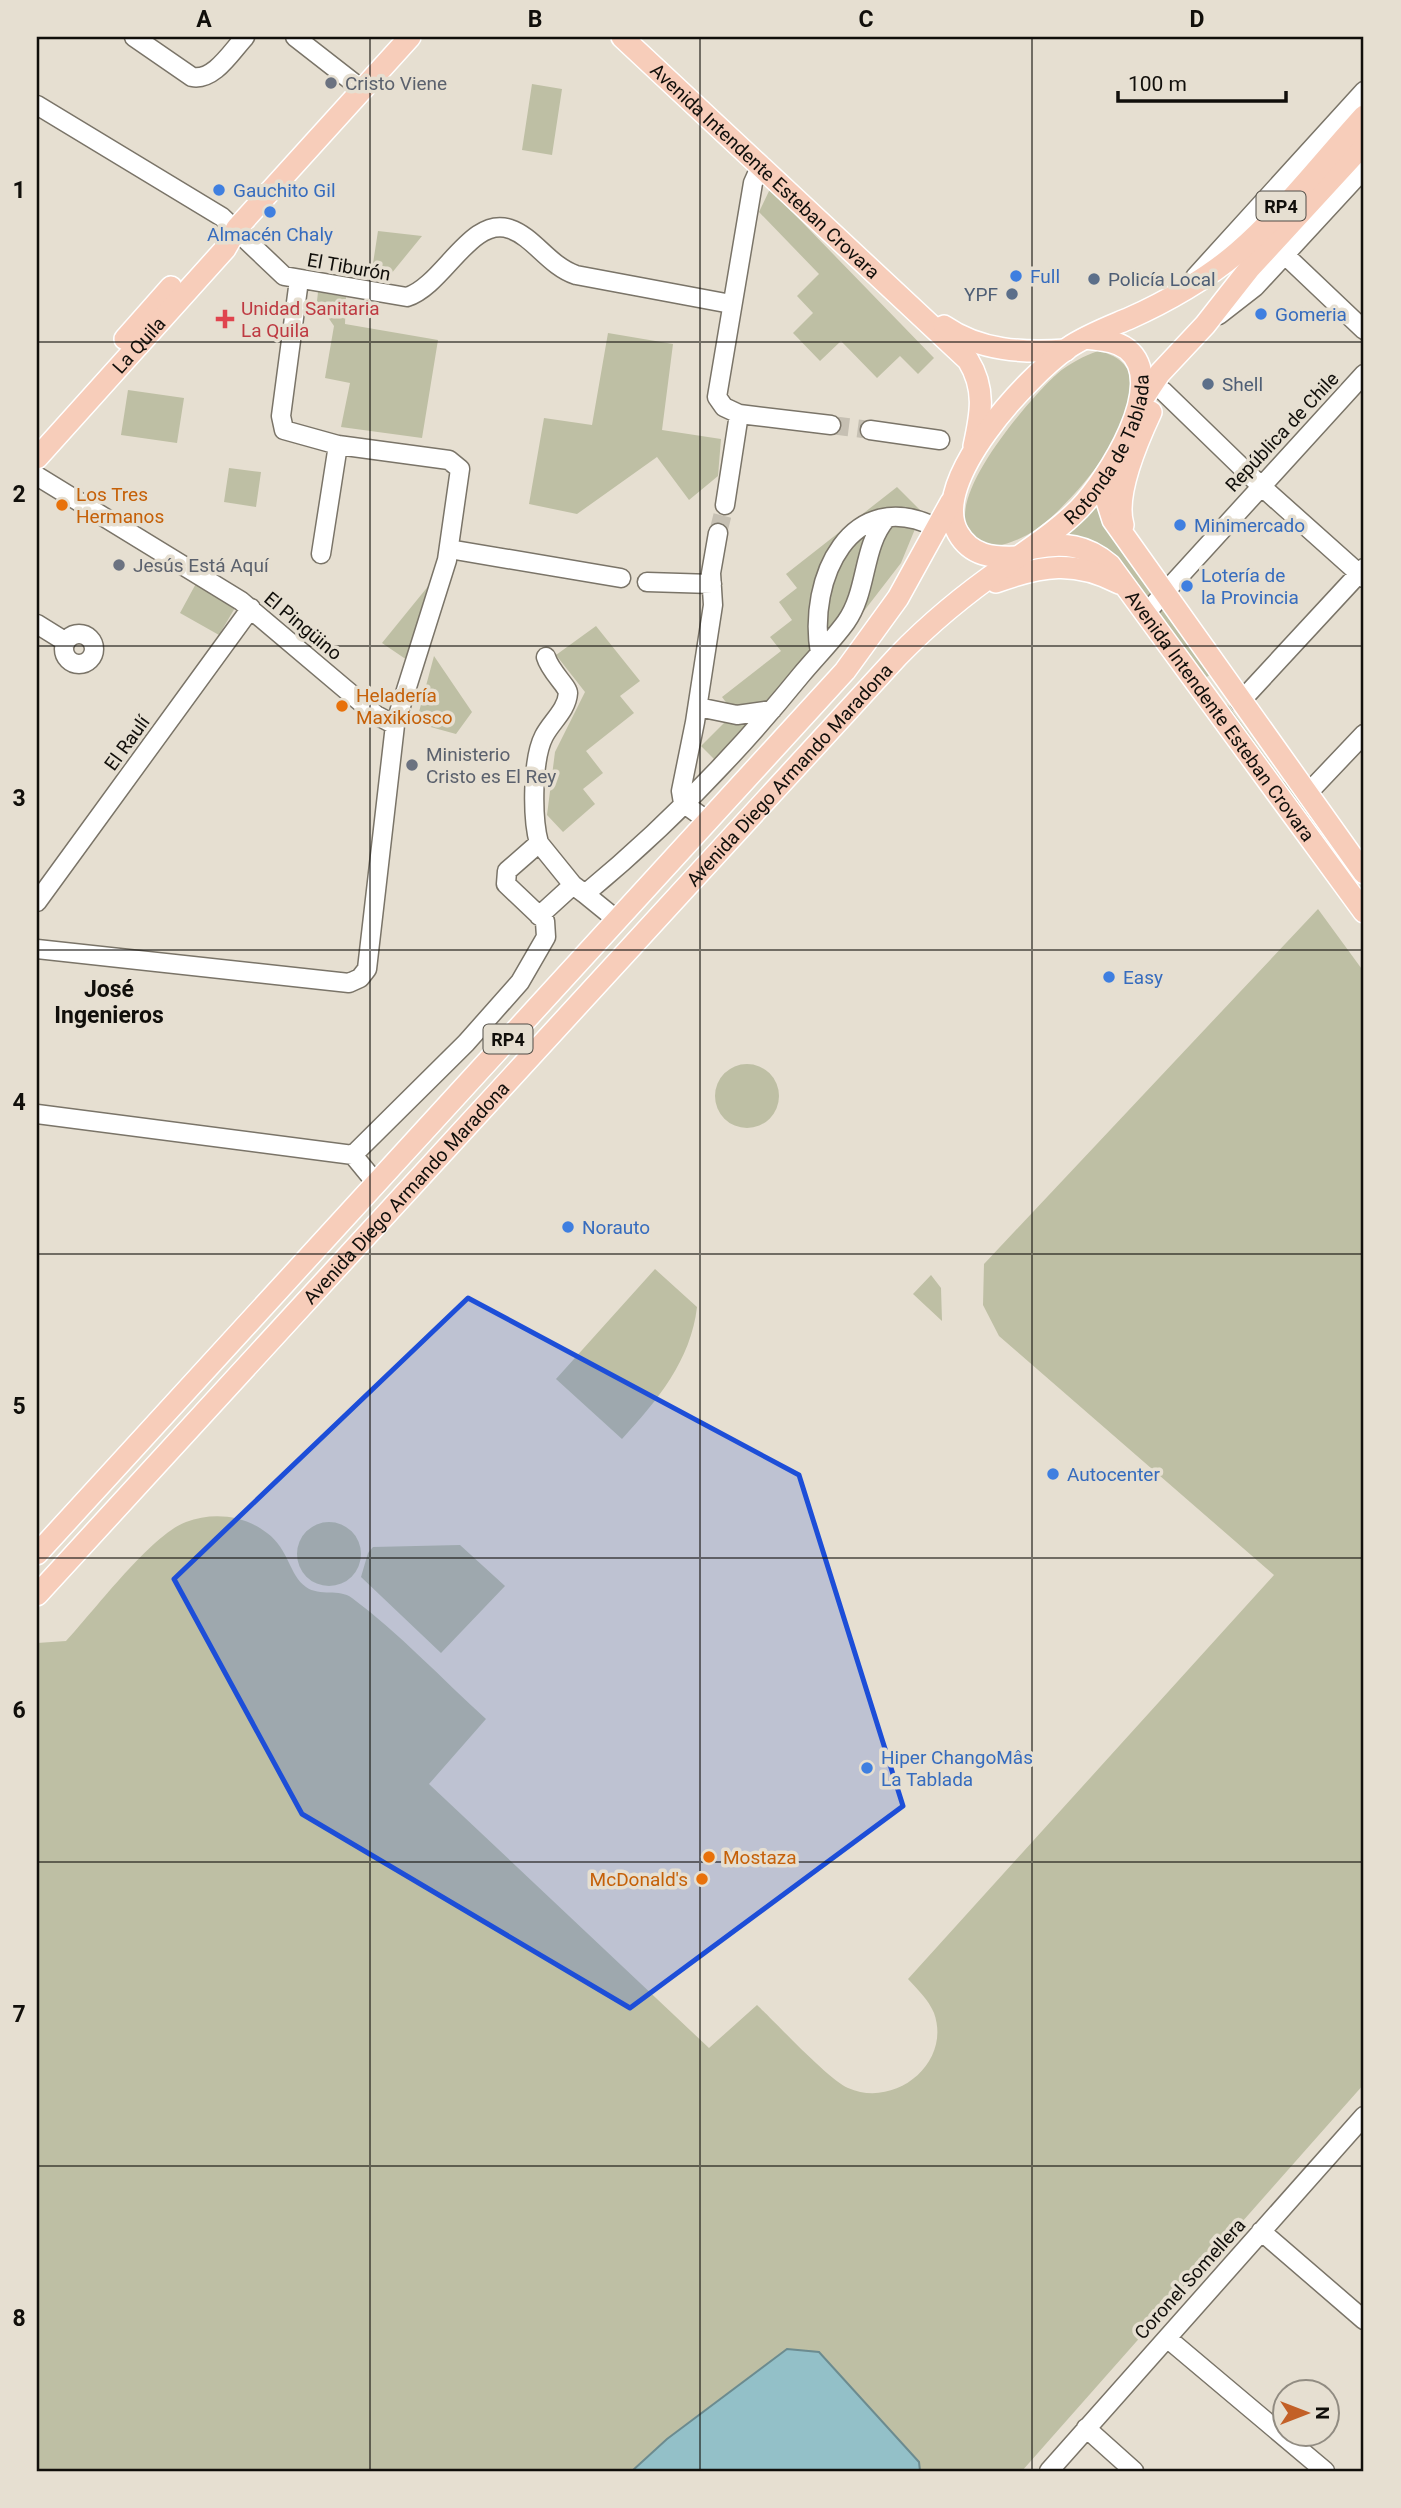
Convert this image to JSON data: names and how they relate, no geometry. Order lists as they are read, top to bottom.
{
  "streets": {
    "main road": [
      "Avenida Intendente Esteban Crovara",
      "RP4",
      "La Quila",
      "Rotonda de Tablada",
      "Avenida Diego Armando Maradona"
    ],
    "street": [
      "El Tiburón",
      "República de Chile",
      "El Pingüino",
      "El Raulí",
      "Coronel Somellera"
    ]
  },
  "crossings": [
    ["Avenida Intendente Esteban Crovara", "RP4"],
    ["Avenida Intendente Esteban Crovara", "República de Chile"],
    ["Avenida Intendente Esteban Crovara", "Rotonda de Tablada"],
    ["Avenida Intendente Esteban Crovara", "Avenida Diego Armando Maradona"],
    ["RP4", "Rotonda de Tablada"],
    ["RP4", "Avenida Diego Armando Maradona"],
    ["El Tiburón", "La Quila"],
    ["Rotonda de Tablada", "Avenida Diego Armando Maradona"],
    ["El Pingüino", "El Raulí"]
  ],
  "districts": ["José Ingenieros"],
  "places": {
    "other": [
      "Cristo Viene",
      "Gauchito Gil",
      "Almacén Chaly",
      "Full",
      "Policía Local",
      "YPF",
      "Gomeria",
      "Shell",
      "Los Tres Hermanos",
      "Minimercado",
      "Jesús Está Aquí",
      "Lotería de la Provincia",
      "Heladería Maxikiosco",
      "Ministerio Cristo es El Rey",
      "Easy",
      "Norauto",
      "Autocenter",
      "Hiper ChangoMâs La Tablada",
      "Mostaza",
      "McDonald's"
    ],
    "health": ["Unidad Sanitaria La Quila"]
  },
  "scale_bar": "100 m",
  "north": "right",
  "grid": {
    "columns": [
      "A",
      "B",
      "C",
      "D"
    ],
    "rows": [
      "1",
      "2",
      "3",
      "4",
      "5",
      "6",
      "7",
      "8"
    ]
  }
}
